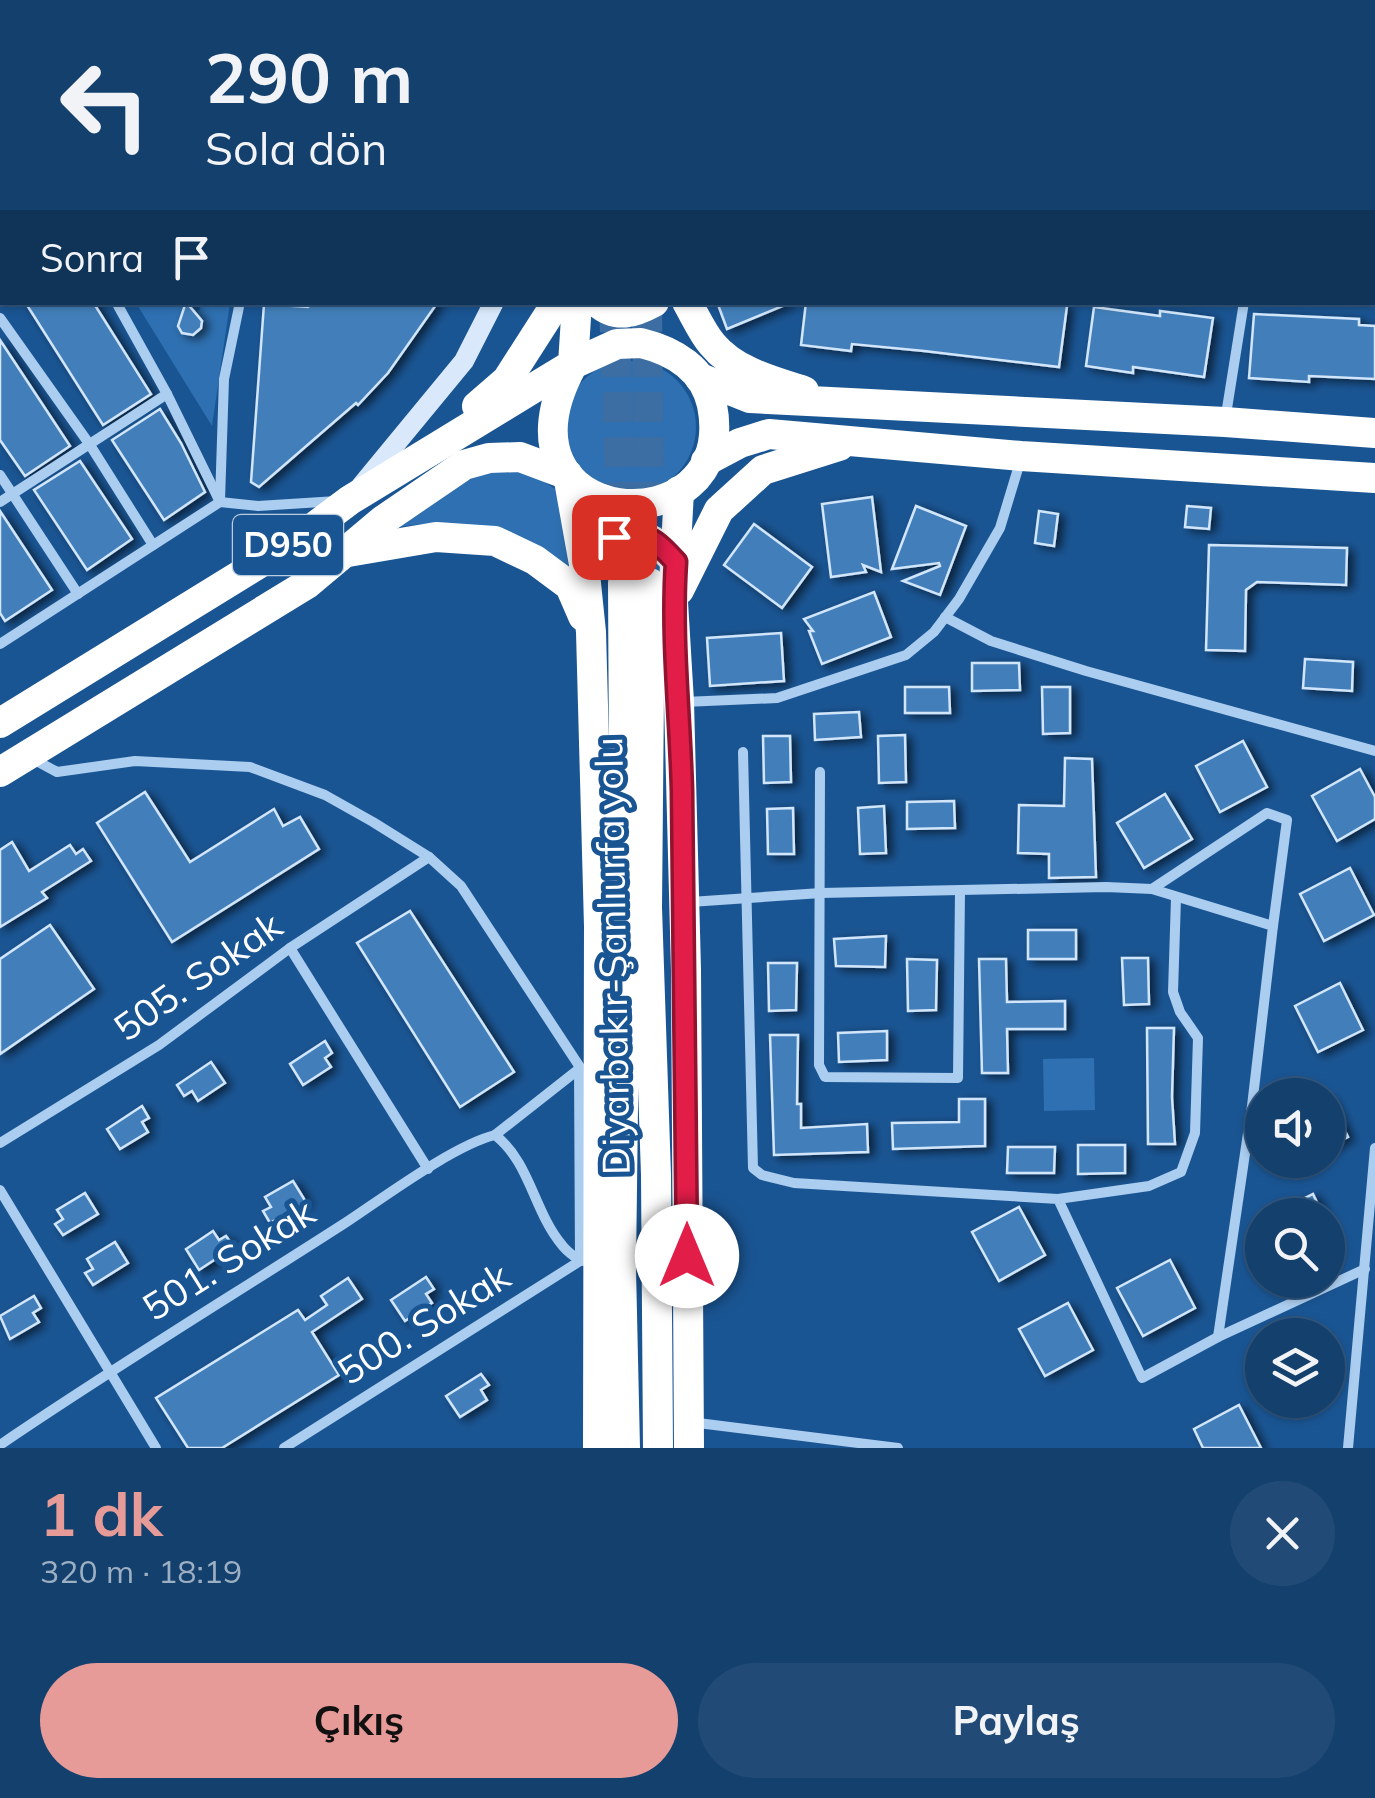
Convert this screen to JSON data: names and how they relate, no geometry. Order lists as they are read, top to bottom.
{
  "streets": {
    "highway": ["D950", "Diyarbakır-Şanlıurfa yolu"],
    "street": ["505. Sokak", "501. Sokak", "500. Sokak"]
  },
  "page": {
    "turn": ["290 m", "Sola dön"],
    "then": "Sonra",
    "heading": ["1 dk", "320 m · 18:19"],
    "buttons": ["Çıkış", "Paylaş"]
  }
}
